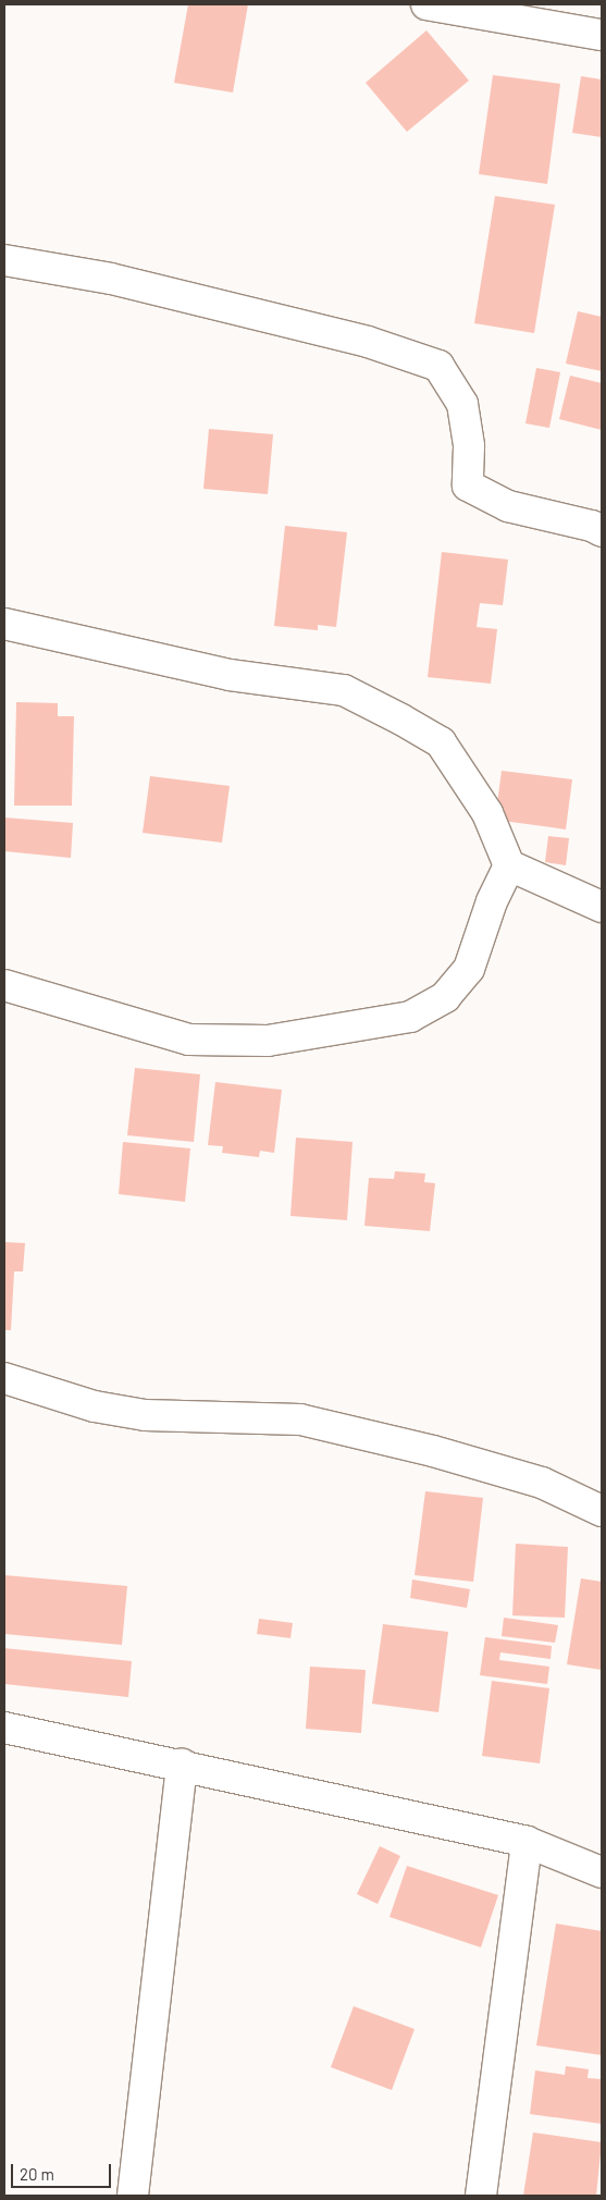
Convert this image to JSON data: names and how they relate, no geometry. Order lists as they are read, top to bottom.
{
  "scale_bar": "20 m"
}
